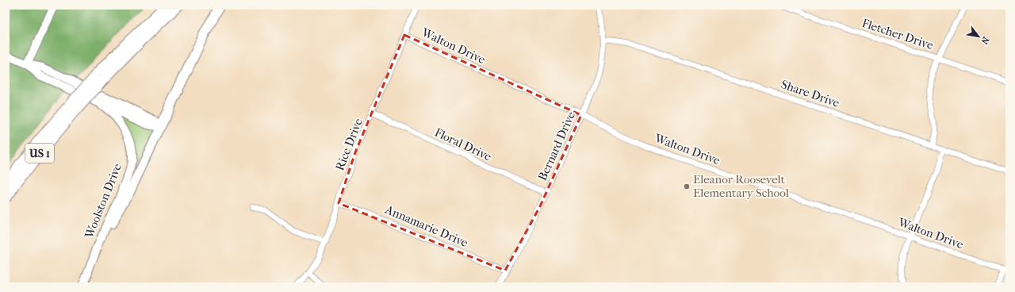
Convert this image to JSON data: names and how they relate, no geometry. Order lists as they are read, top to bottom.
{
  "streets": {
    "highway": ["US 1"],
    "main road": ["Woolston Drive"],
    "street": [
      "Fletcher Drive",
      "Walton Drive",
      "Share Drive",
      "Rice Drive",
      "Floral Drive",
      "Bernard Drive",
      "Annamarie Drive"
    ]
  },
  "crossings": [
    ["Walton Drive", "Rice Drive"],
    ["Walton Drive", "Bernard Drive"],
    ["Share Drive", "Bernard Drive"],
    ["Rice Drive", "Floral Drive"],
    ["Rice Drive", "Annamarie Drive"],
    ["Floral Drive", "Bernard Drive"],
    ["Bernard Drive", "Annamarie Drive"]
  ],
  "places": ["Eleanor Roosevelt Elementary School"],
  "north": "bottom right"
}
